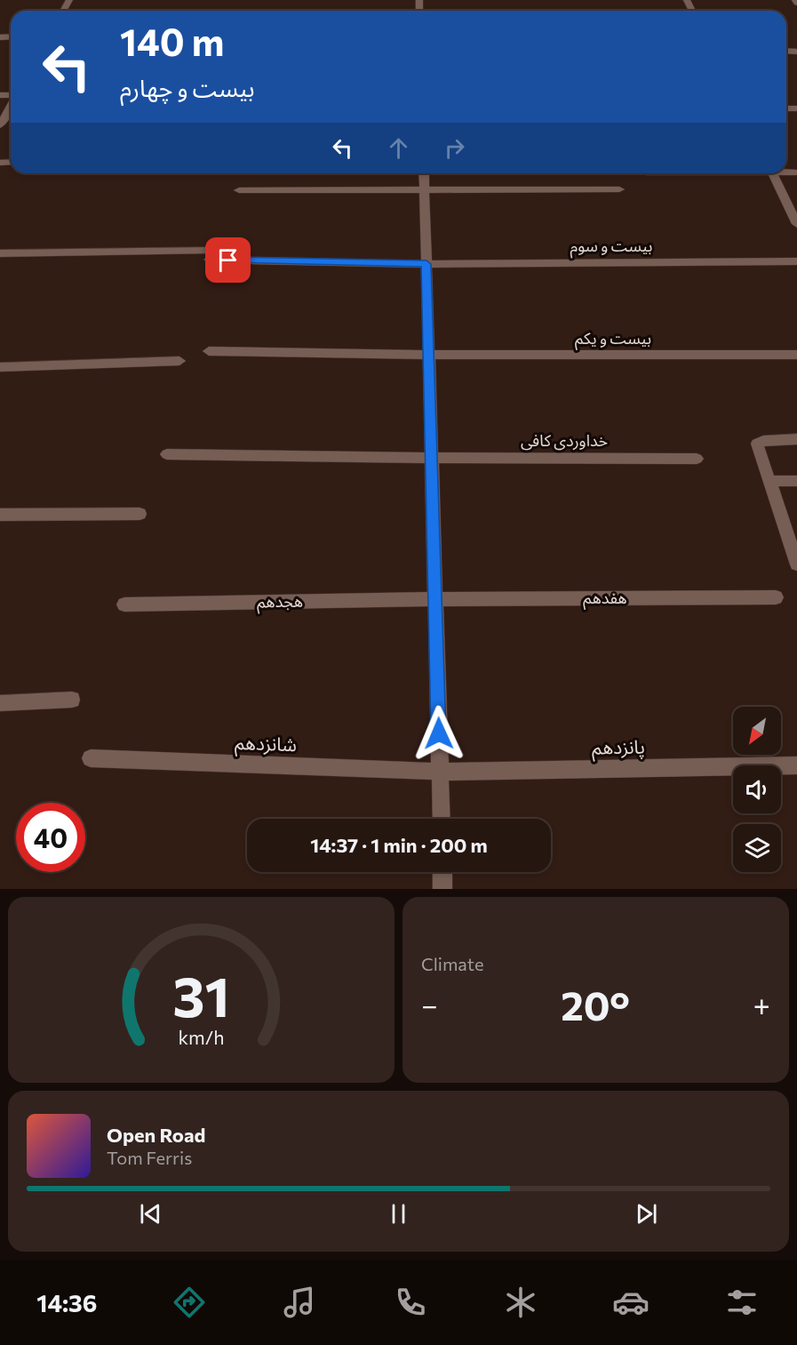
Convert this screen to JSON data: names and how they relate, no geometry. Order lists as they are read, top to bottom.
{
  "streets": {
    "street": [
      "بیست و سوم",
      "بیست و یکم",
      "خداوردی کافی",
      "هفدهم",
      "هجدهم",
      "شانزدهم",
      "پانزدهم"
    ]
  },
  "crossings": [
    ["هفدهم", "هجدهم"],
    ["شانزدهم", "پانزدهم"]
  ],
  "north": "bottom left",
  "page": {
    "turn": ["140 m", "بیست و چهارم"],
    "limit": "40",
    "trip": "14:37 · 1 min · 200 m",
    "tile": "Climate",
    "heat": ["−", "20°", "+"],
    "song": ["Open Road", "Tom Ferris"],
    "tabs": "14:36",
    "gauge": ["31", "km/h"]
  }
}
